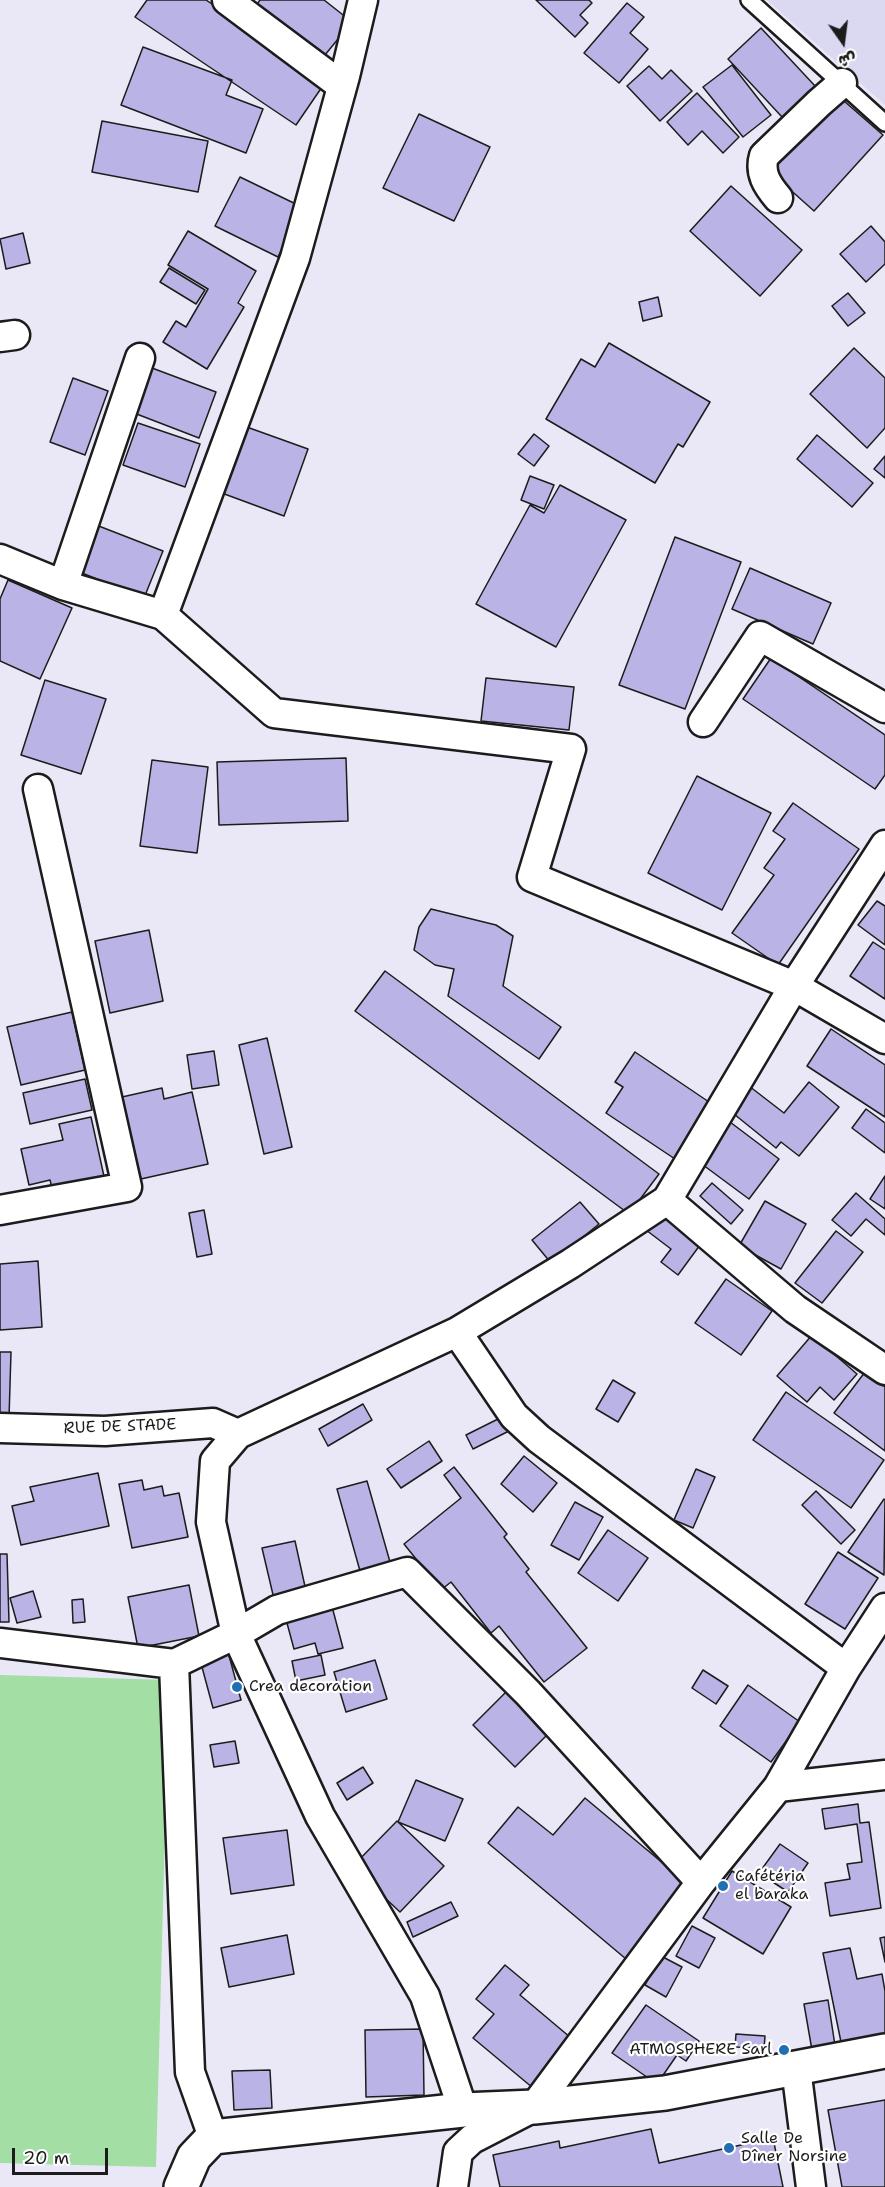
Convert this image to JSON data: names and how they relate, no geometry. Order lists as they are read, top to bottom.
{
  "streets": {
    "street": ["RUE DE STADE"]
  },
  "places": [
    "Crea decoration",
    "Cafétéria el baraka",
    "ATMOSPHERE Sarl",
    "Salle De Dîner Norsine"
  ],
  "scale_bar": "20 m",
  "north": "bottom"
}
